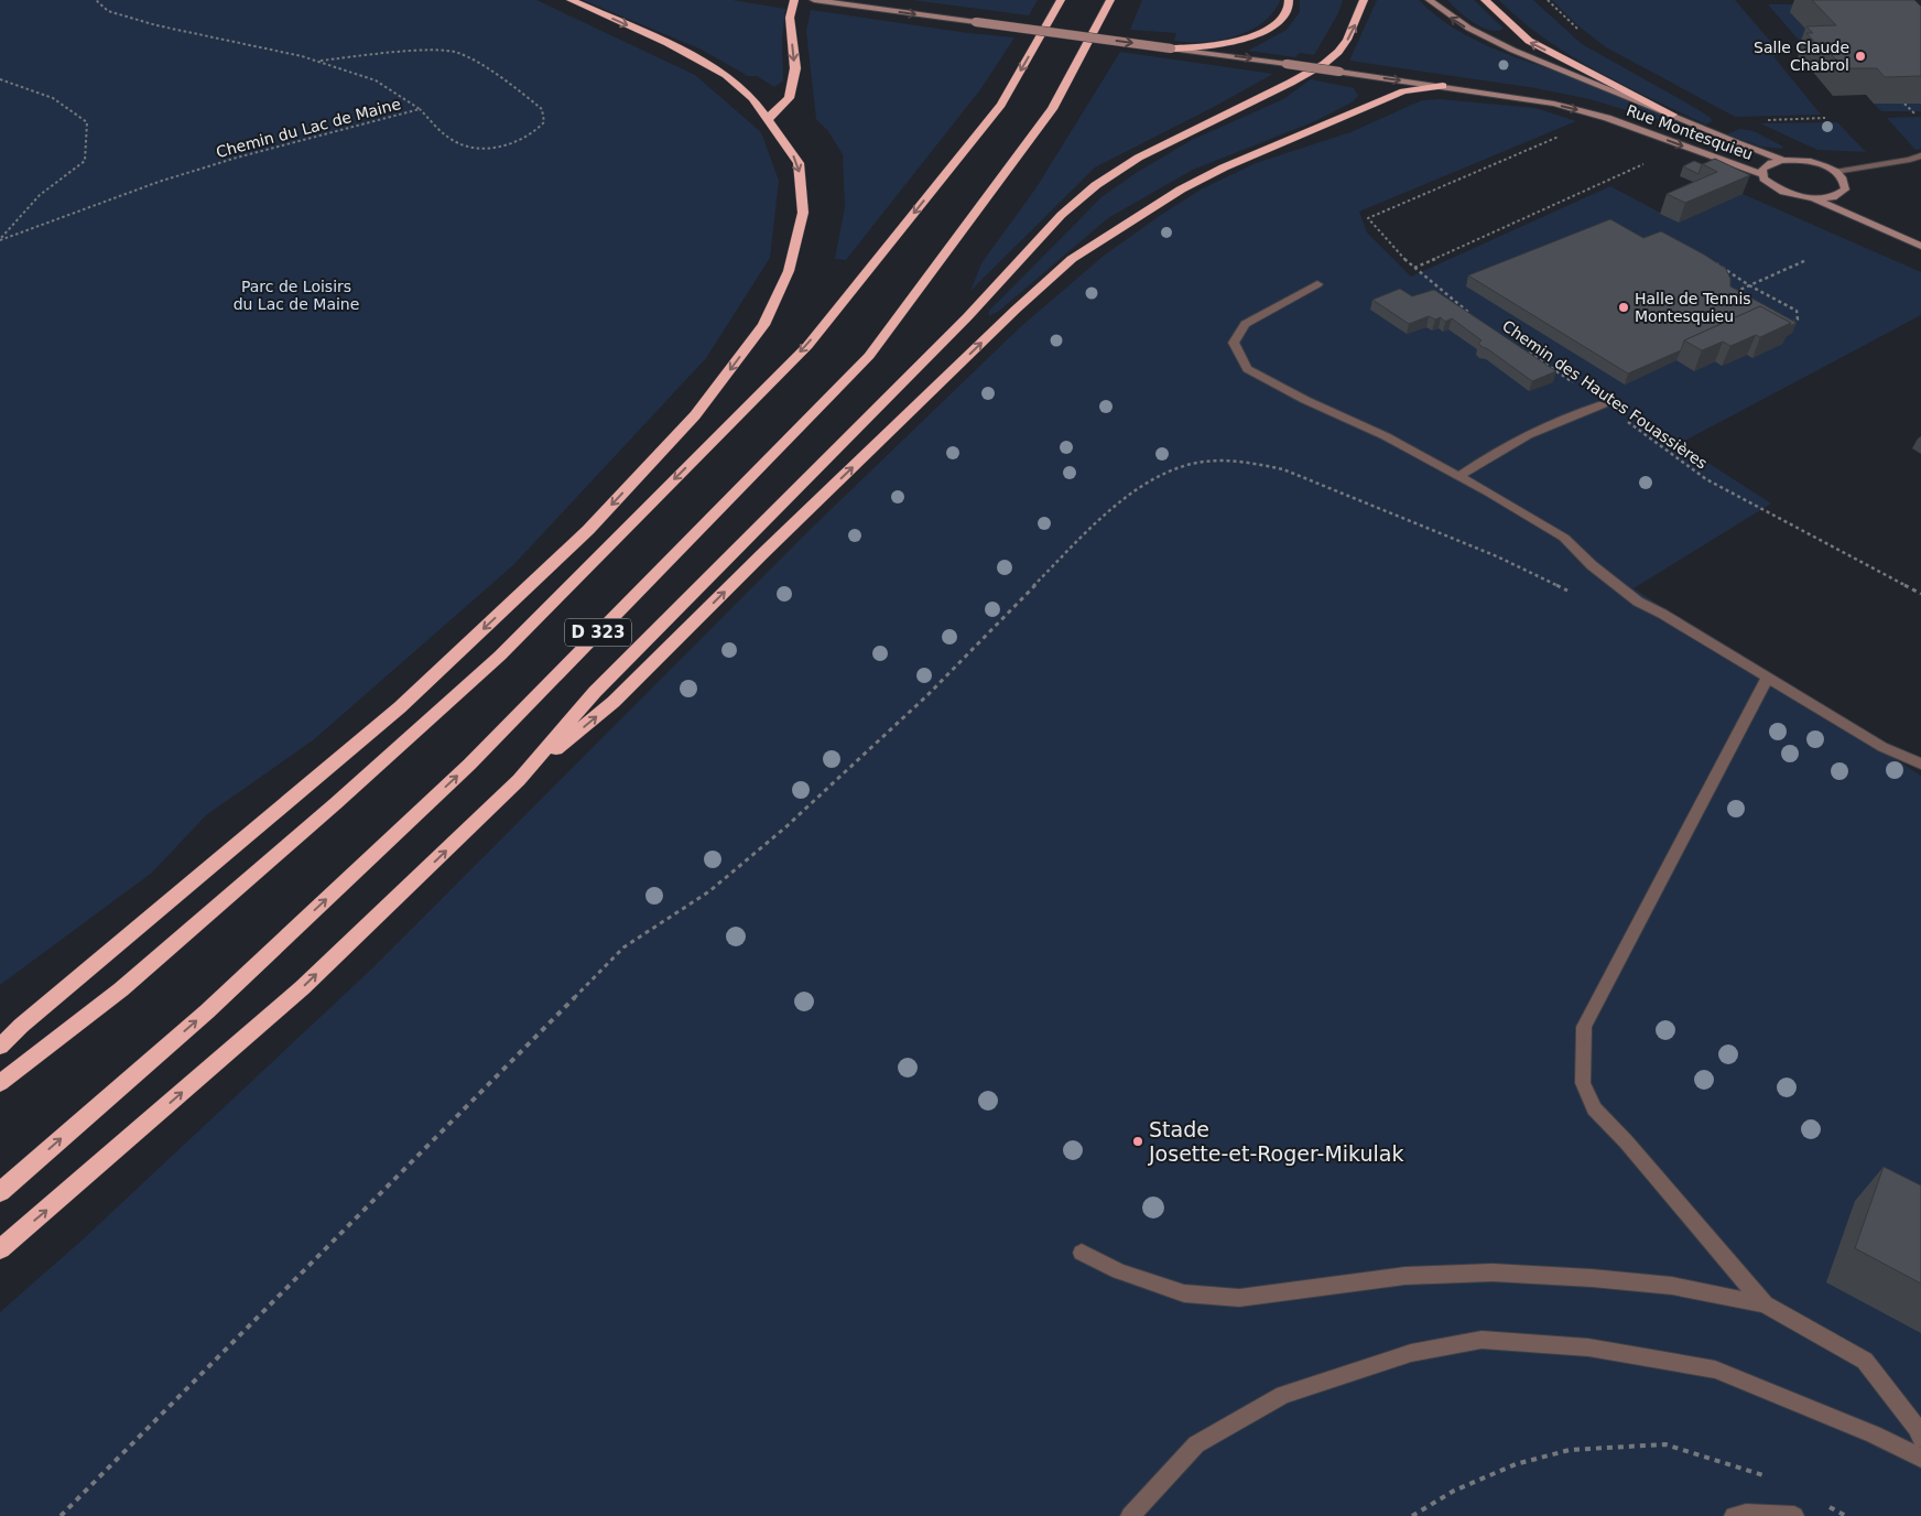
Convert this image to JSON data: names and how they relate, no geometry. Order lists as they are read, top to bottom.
{
  "streets": {
    "highway": ["D 323"],
    "street": ["Rue Montesquieu"],
    "path": ["Chemin du Lac de Maine", "Chemin des Hautes Fouassières"]
  },
  "parks": ["Parc de Loisirs du Lac de Maine"],
  "places": ["Salle Claude Chabrol", "Halle de Tennis Montesquieu", "Stade Josette-et-Roger-Mikulak"]
}
